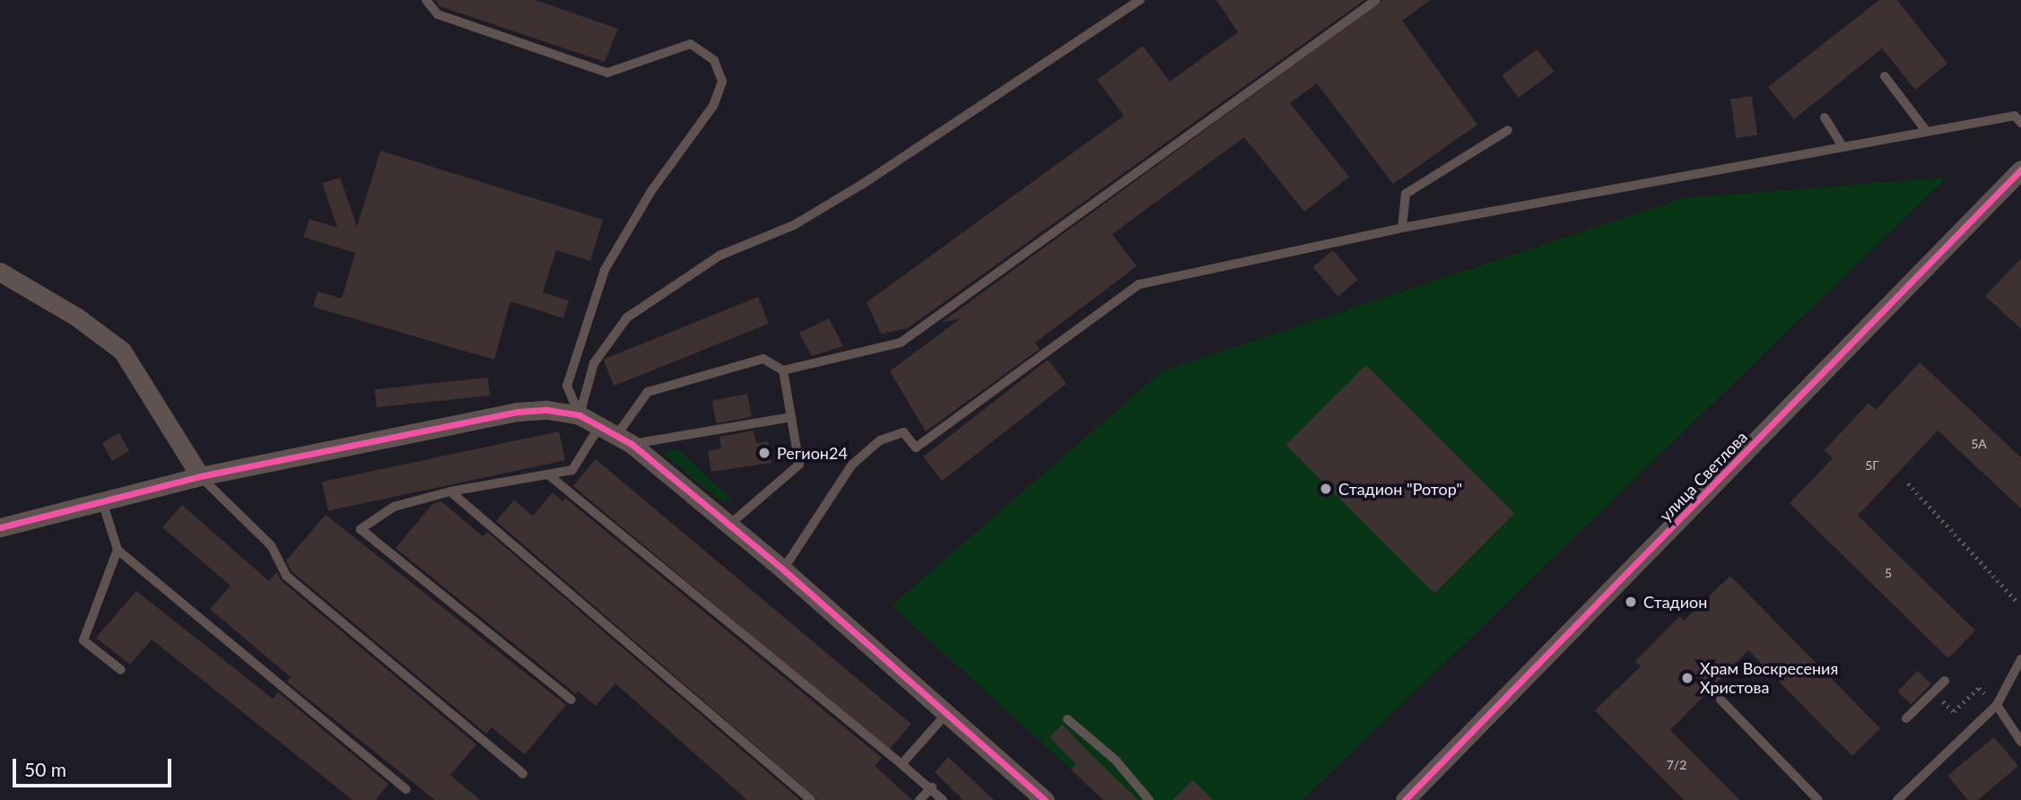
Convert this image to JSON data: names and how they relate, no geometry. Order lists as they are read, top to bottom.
{
  "streets": {
    "street": ["улица Светлова"]
  },
  "places": [
    "Регион24",
    "Стадион \"Ротор\"",
    "Стадион",
    "Храм Воскресения Христова"
  ],
  "house_numbers": [
    "5А",
    "5Г",
    "5",
    "7/2"
  ],
  "scale_bar": "50 m"
}
